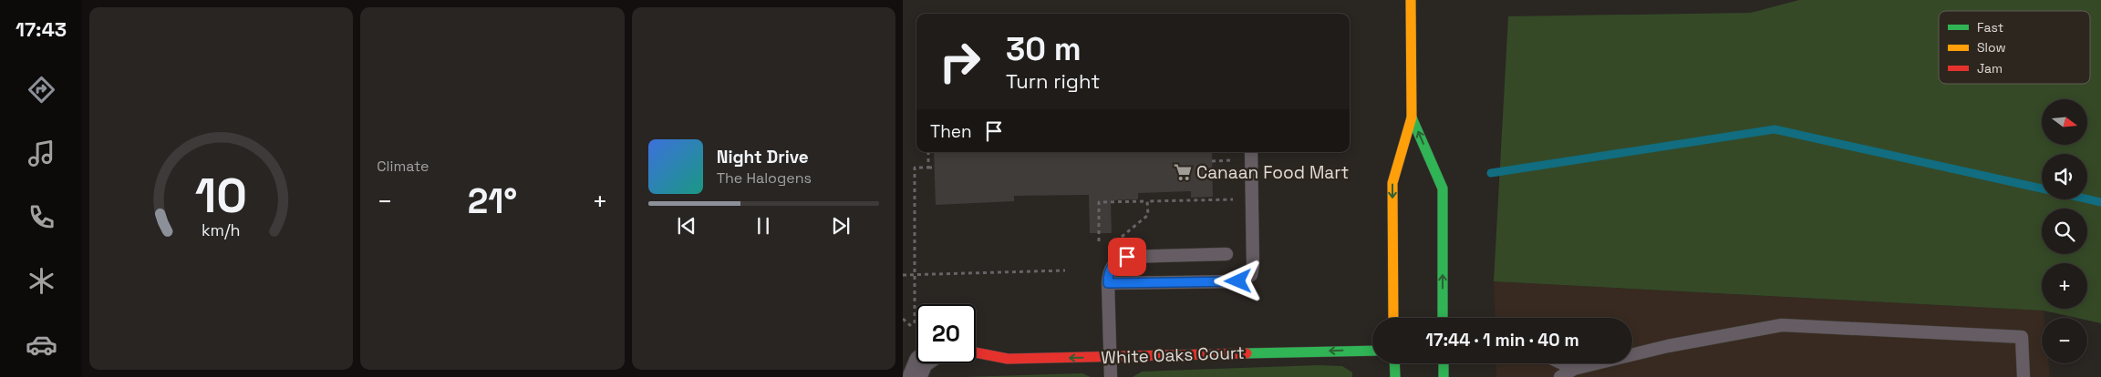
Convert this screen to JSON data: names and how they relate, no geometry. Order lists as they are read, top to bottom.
{
  "streets": {
    "main road": ["White Oaks Court"]
  },
  "one_way": ["White Oaks Court"],
  "places": {
    "supermarket": ["Canaan Food Mart"]
  },
  "legend": ["Fast", "Slow", "Jam"],
  "north": "right",
  "page": {
    "tabs": "17:43",
    "tile": "Climate",
    "turn": ["30 m", "Turn right"],
    "map_buttons": ["+", "−"],
    "then": "Then",
    "song": ["Night Drive", "The Halogens"],
    "heat": ["−", "21°", "+"],
    "limit": "20",
    "trip": "17:44 · 1 min · 40 m",
    "gauge": ["10", "km/h"]
  }
}
